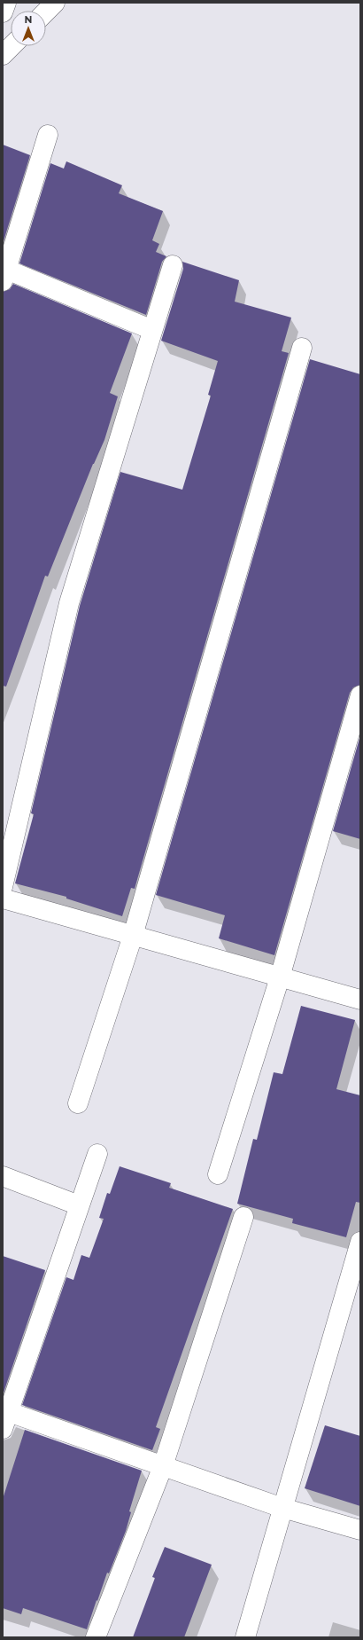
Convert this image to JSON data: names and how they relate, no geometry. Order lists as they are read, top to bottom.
{
  "north": "top"
}
